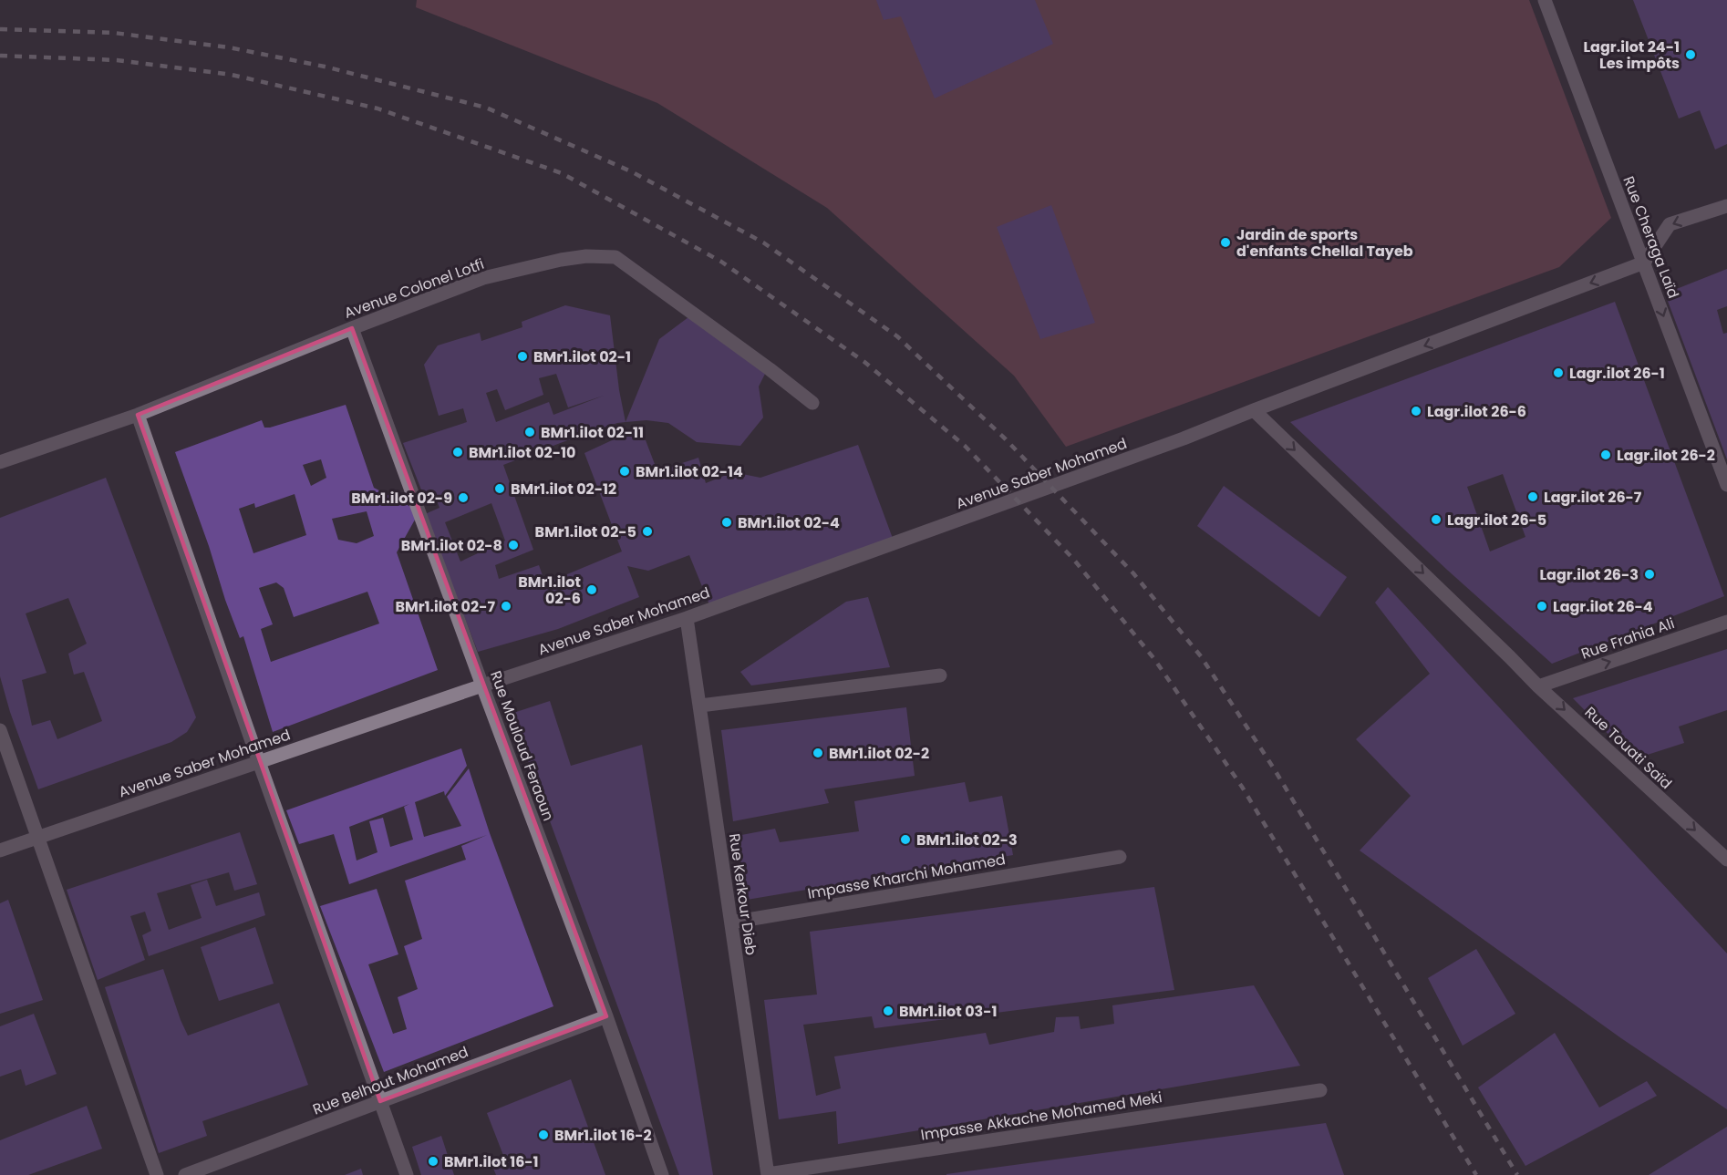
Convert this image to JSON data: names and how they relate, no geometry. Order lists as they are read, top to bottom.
{
  "streets": {
    "street": [
      "Rue Cheraga Laïd",
      "Avenue Colonel Lotfi",
      "Avenue Saber Mohamed",
      "Rue Frahia Ali",
      "Rue Mouloud Feraoun",
      "Rue Touati Saïd",
      "Impasse Kharchi Mohamed",
      "Rue Kerkour Dieb",
      "Rue Belhout Mohamed",
      "Impasse Akkache Mohamed Meki"
    ]
  },
  "crossings": [
    ["Rue Cheraga Laïd", "Avenue Saber Mohamed"],
    ["Avenue Colonel Lotfi", "Rue Mouloud Feraoun"],
    ["Avenue Saber Mohamed", "Rue Mouloud Feraoun"],
    ["Avenue Saber Mohamed", "Rue Touati Saïd"],
    ["Avenue Saber Mohamed", "Rue Kerkour Dieb"],
    ["Rue Frahia Ali", "Rue Touati Saïd"],
    ["Rue Mouloud Feraoun", "Rue Belhout Mohamed"],
    ["Impasse Kharchi Mohamed", "Rue Kerkour Dieb"],
    ["Rue Kerkour Dieb", "Impasse Akkache Mohamed Meki"]
  ],
  "one_way": ["Rue Cheraga Laïd", "Rue Frahia Ali", "Rue Touati Saïd"],
  "places": [
    "Lagr.ilot 24-1 Les impôts",
    "Jardin de sports d'enfants Chellal Tayeb",
    "BMr1.ilot 02-1",
    "Lagr.ilot 26-1",
    "Lagr.ilot 26-6",
    "BMr1.ilot 02-11",
    "BMr1.ilot 02-10",
    "Lagr.ilot 26-2",
    "BMr1.ilot 02-14",
    "BMr1.ilot 02-12",
    "Lagr.ilot 26-7",
    "BMr1.ilot 02-9",
    "Lagr.ilot 26-5",
    "BMr1.ilot 02-4",
    "BMr1.ilot 02-5",
    "BMr1.ilot 02-8",
    "Lagr.ilot 26-3",
    "BMr1.ilot 02-6",
    "BMr1.ilot 02-7",
    "Lagr.ilot 26-4",
    "BMr1.ilot 02-2",
    "BMr1.ilot 02-3",
    "BMr1.ilot 03-1",
    "BMr1.ilot 16-2",
    "BMr1.ilot 16-1"
  ]
}
